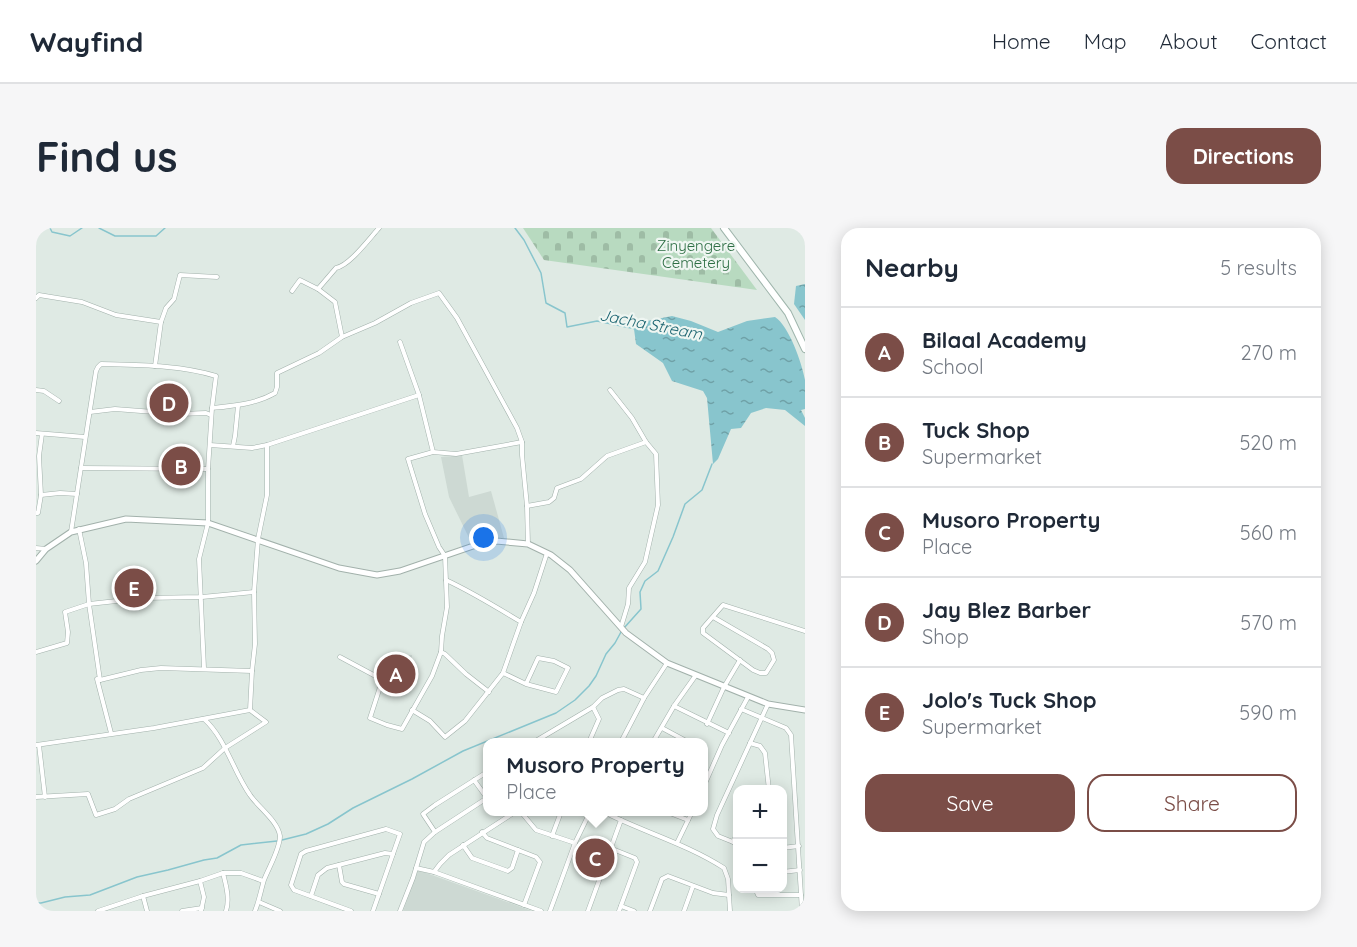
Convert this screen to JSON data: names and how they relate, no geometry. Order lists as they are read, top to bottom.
{
  "water": ["Jacha Stream"],
  "parks": ["Zinyengere Cemetery"],
  "page": {
    "header": "Wayfind",
    "nav": [
      "Home",
      "Map",
      "About",
      "Contact"
    ],
    "buttons": [
      "Directions",
      ["Save", "Share"]
    ],
    "title": "Find us",
    "heading": ["Nearby", "5 results"],
    "list": [
      {
        "mark": "A",
        "name": "Bilaal Academy",
        "note": "School",
        "value": "270 m"
      },
      {
        "mark": "B",
        "name": "Tuck Shop",
        "note": "Supermarket",
        "value": "520 m"
      },
      {
        "mark": "C",
        "name": "Musoro Property",
        "note": "Place",
        "value": "560 m"
      },
      {
        "mark": "D",
        "name": "Jay Blez Barber",
        "note": "Shop",
        "value": "570 m"
      },
      {
        "mark": "E",
        "name": "Jolo's Tuck Shop",
        "note": "Supermarket",
        "value": "590 m"
      }
    ],
    "pins": [
      "D",
      "B",
      "E",
      "A",
      "C"
    ],
    "popup": ["Musoro Property", "Place"],
    "map_buttons": ["+", "−"]
  }
}
